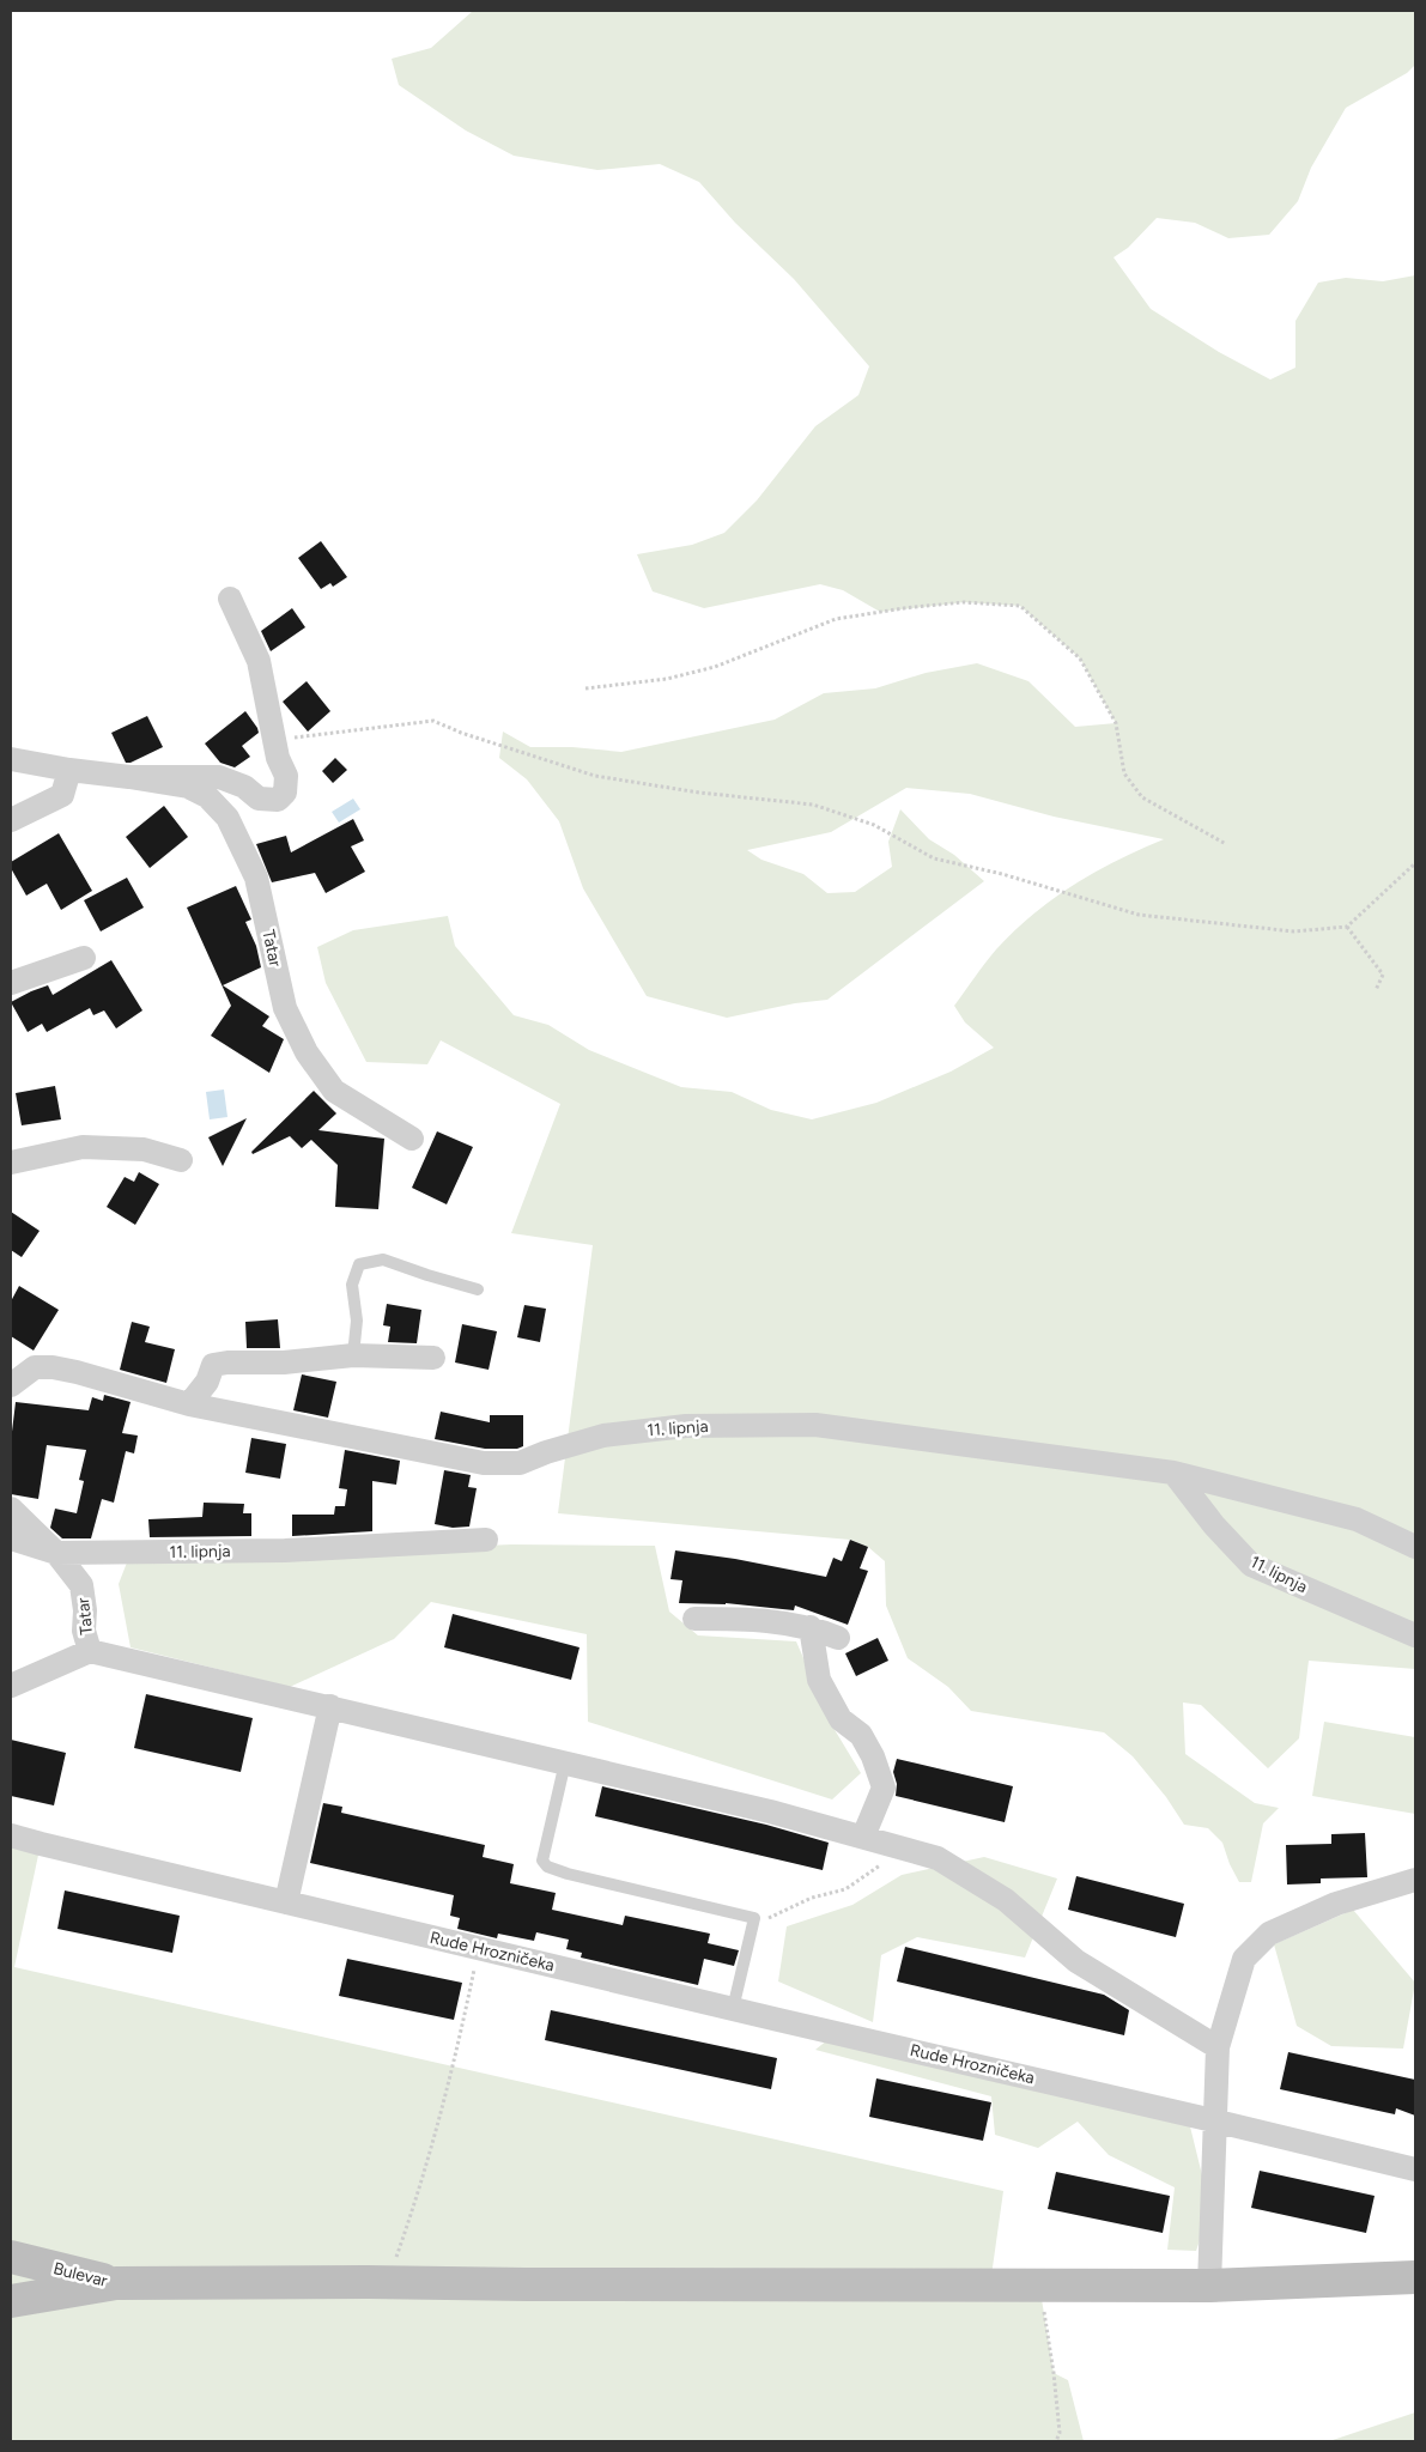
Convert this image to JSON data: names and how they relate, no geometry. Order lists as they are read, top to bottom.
{
  "streets": {
    "main road": ["Bulevar"],
    "street": ["Tatar", "11. lipnja", "Rude Hrozničeka"]
  },
  "crossings": [
    ["Tatar", "11. lipnja"]
  ]
}
